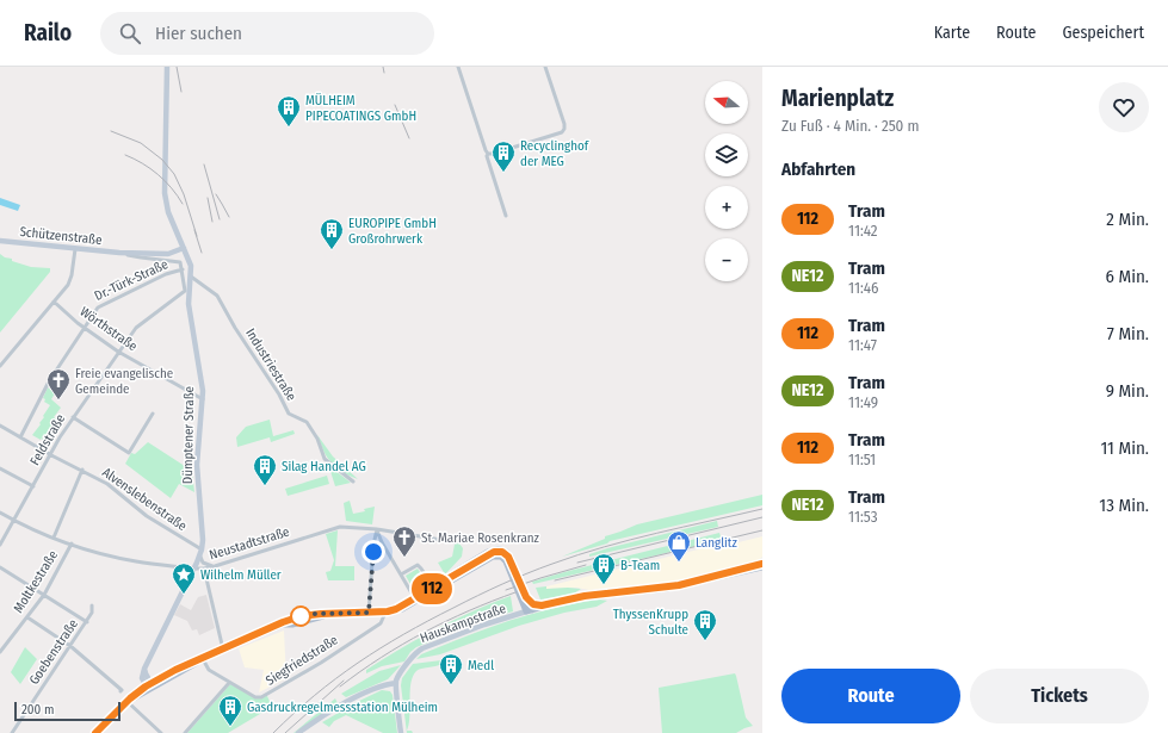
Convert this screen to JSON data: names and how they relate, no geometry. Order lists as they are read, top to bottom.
{
  "streets": {
    "street": [
      "Schützenstraße",
      "Dr.-Türk-Straße",
      "Wörthstraße",
      "Industriestraße",
      "Dümptener Straße",
      "Feldstraße",
      "Alvenslebenstraße",
      "Neustadtstraße",
      "Moltkestraße",
      "Hauskampstraße",
      "Goebenstraße",
      "Siegfriedstraße"
    ]
  },
  "crossings": [
    ["Schützenstraße", "Dr.-Türk-Straße"],
    ["Schützenstraße", "Dümptener Straße"],
    ["Schützenstraße", "Feldstraße"],
    ["Dr.-Türk-Straße", "Wörthstraße"],
    ["Dr.-Türk-Straße", "Feldstraße"],
    ["Dr.-Türk-Straße", "Alvenslebenstraße"],
    ["Wörthstraße", "Dümptener Straße"],
    ["Wörthstraße", "Feldstraße"],
    ["Industriestraße", "Dümptener Straße"],
    ["Dümptener Straße", "Alvenslebenstraße"],
    ["Dümptener Straße", "Neustadtstraße"],
    ["Feldstraße", "Alvenslebenstraße"],
    ["Feldstraße", "Neustadtstraße"],
    ["Alvenslebenstraße", "Neustadtstraße"],
    ["Neustadtstraße", "Moltkestraße"]
  ],
  "places": {
    "building": [
      "MÜLHEIM PIPECOATINGS GmbH",
      "Recyclinghof der MEG",
      "EUROPIPE GmbH Großrohrwerk",
      "Silag Handel AG",
      "B-Team",
      "ThyssenKrupp Schulte",
      "Medl",
      "Gasdruckregelmessstation Mülheim"
    ],
    "church": ["Freie evangelische Gemeinde", "St. Mariae Rosenkranz"],
    "shop": ["Langlitz"],
    "place": ["Wilhelm Müller"]
  },
  "lines": ["tram line 112"],
  "scale_bar": "200 m",
  "north": "left",
  "page": {
    "header": "Railo",
    "search": "Hier suchen",
    "nav": ["Karte", "Route", "Gespeichert"],
    "on_map": "112",
    "heading": [
      ["Marienplatz", "Zu Fuß · 4 Min. · 250 m"],
      "Abfahrten"
    ],
    "map_buttons": ["+", "−"],
    "list": [
      {
        "mark": "112",
        "name": "Tram",
        "note": "11:42",
        "value": "2 Min."
      },
      {
        "mark": "NE12",
        "name": "Tram",
        "note": "11:46",
        "value": "6 Min."
      },
      {
        "mark": "112",
        "name": "Tram",
        "note": "11:47",
        "value": "7 Min."
      },
      {
        "mark": "NE12",
        "name": "Tram",
        "note": "11:49",
        "value": "9 Min."
      },
      {
        "mark": "112",
        "name": "Tram",
        "note": "11:51",
        "value": "11 Min."
      },
      {
        "mark": "NE12",
        "name": "Tram",
        "note": "11:53",
        "value": "13 Min."
      }
    ],
    "buttons": ["Route", "Tickets"],
    "scale": "200 m"
  }
}
